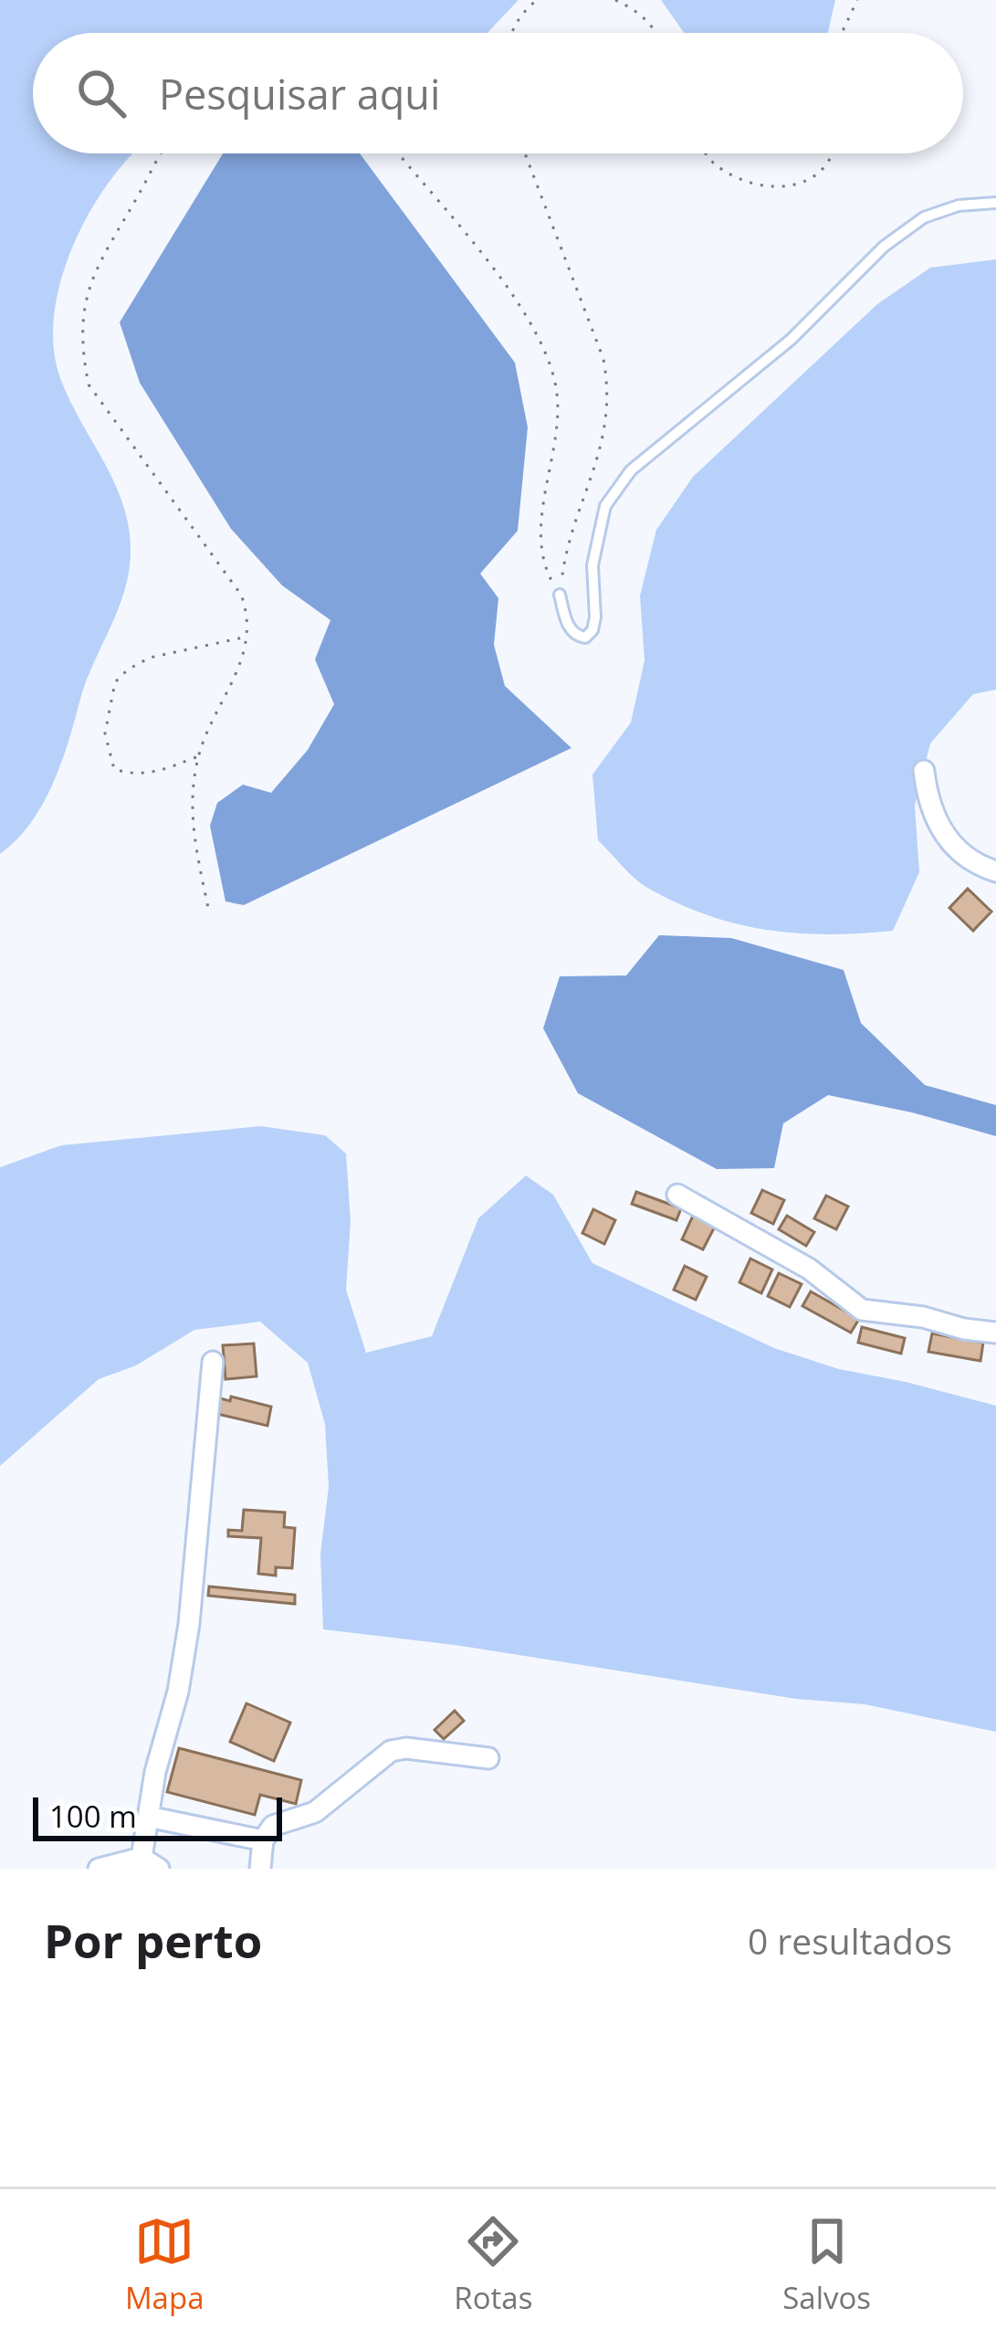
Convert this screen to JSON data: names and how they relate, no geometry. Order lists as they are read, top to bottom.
{
  "scale_bar": "100 m",
  "page": {
    "search": "Pesquisar aqui",
    "scale": "100 m",
    "heading": ["Por perto", "0 resultados"],
    "nav": ["Mapa", "Rotas", "Salvos"]
  }
}
